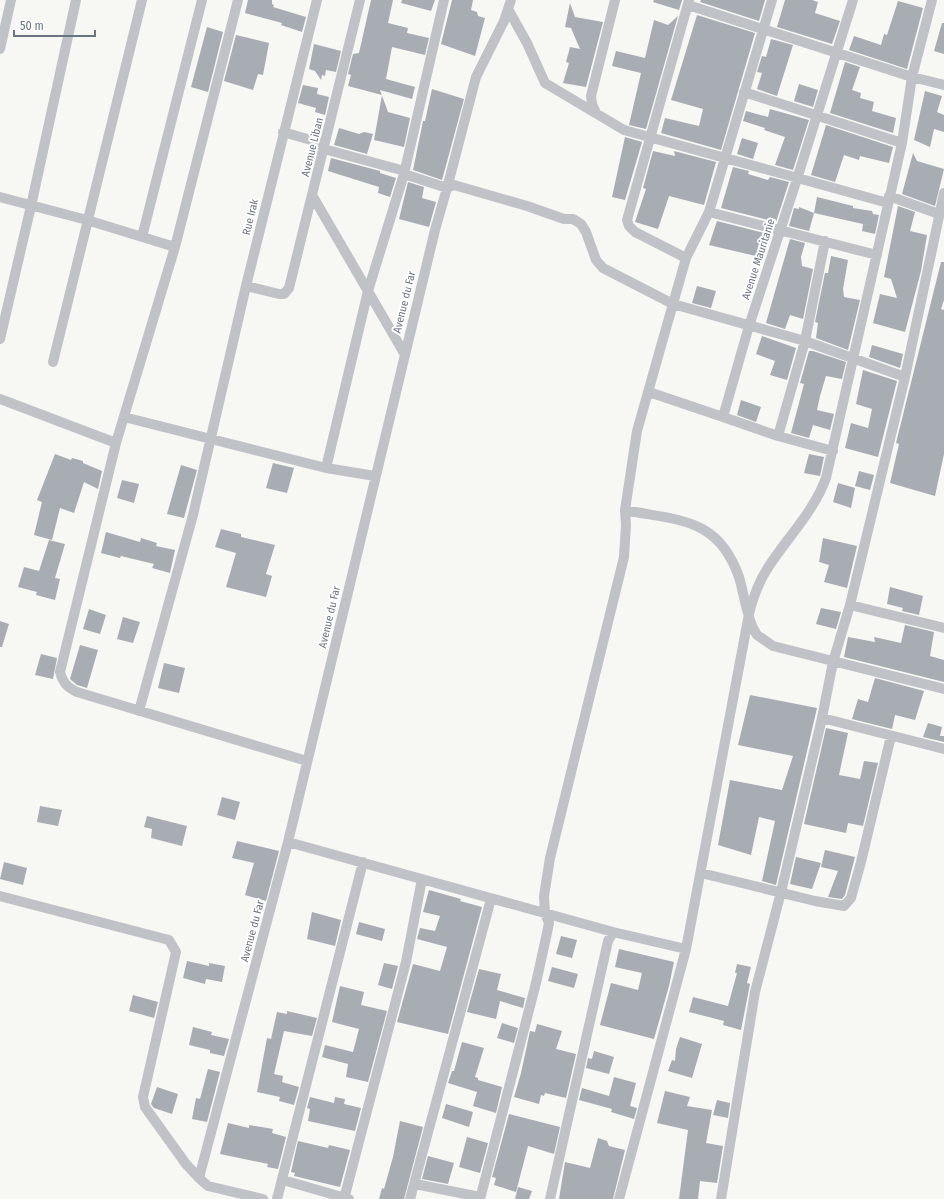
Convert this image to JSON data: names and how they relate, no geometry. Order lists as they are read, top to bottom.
{
  "streets": {
    "street": [
      "Avenue Liban",
      "Rue Irak",
      "Avenue Mauritanie",
      "Avenue du Far"
    ]
  },
  "crossings": [
    ["Avenue Liban", "Rue Irak"]
  ],
  "scale_bar": "50 m"
}
